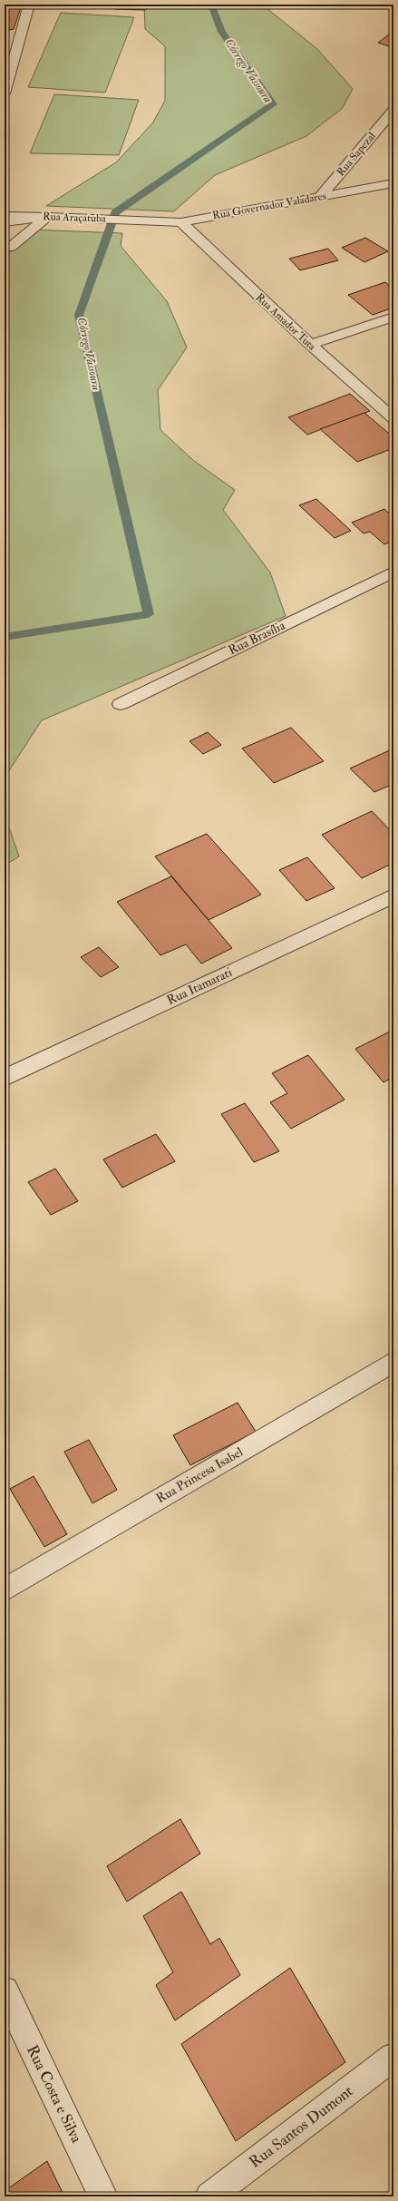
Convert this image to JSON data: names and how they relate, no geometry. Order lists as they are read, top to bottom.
{
  "streets": {
    "street": [
      "Rua Sapezal",
      "Rua Governador Valadares",
      "Rua Araçatuba",
      "Rua Amador Tuta",
      "Rua Brasília",
      "Rua Itamarati",
      "Rua Princesa Isabel",
      "Rua Costa e Silva",
      "Rua Santos Dumont"
    ]
  },
  "crossings": [
    ["Rua Sapezal", "Rua Governador Valadares"],
    ["Rua Governador Valadares", "Rua Araçatuba"],
    ["Rua Governador Valadares", "Rua Amador Tuta"]
  ],
  "water": ["Córrego Vassoura"]
}
